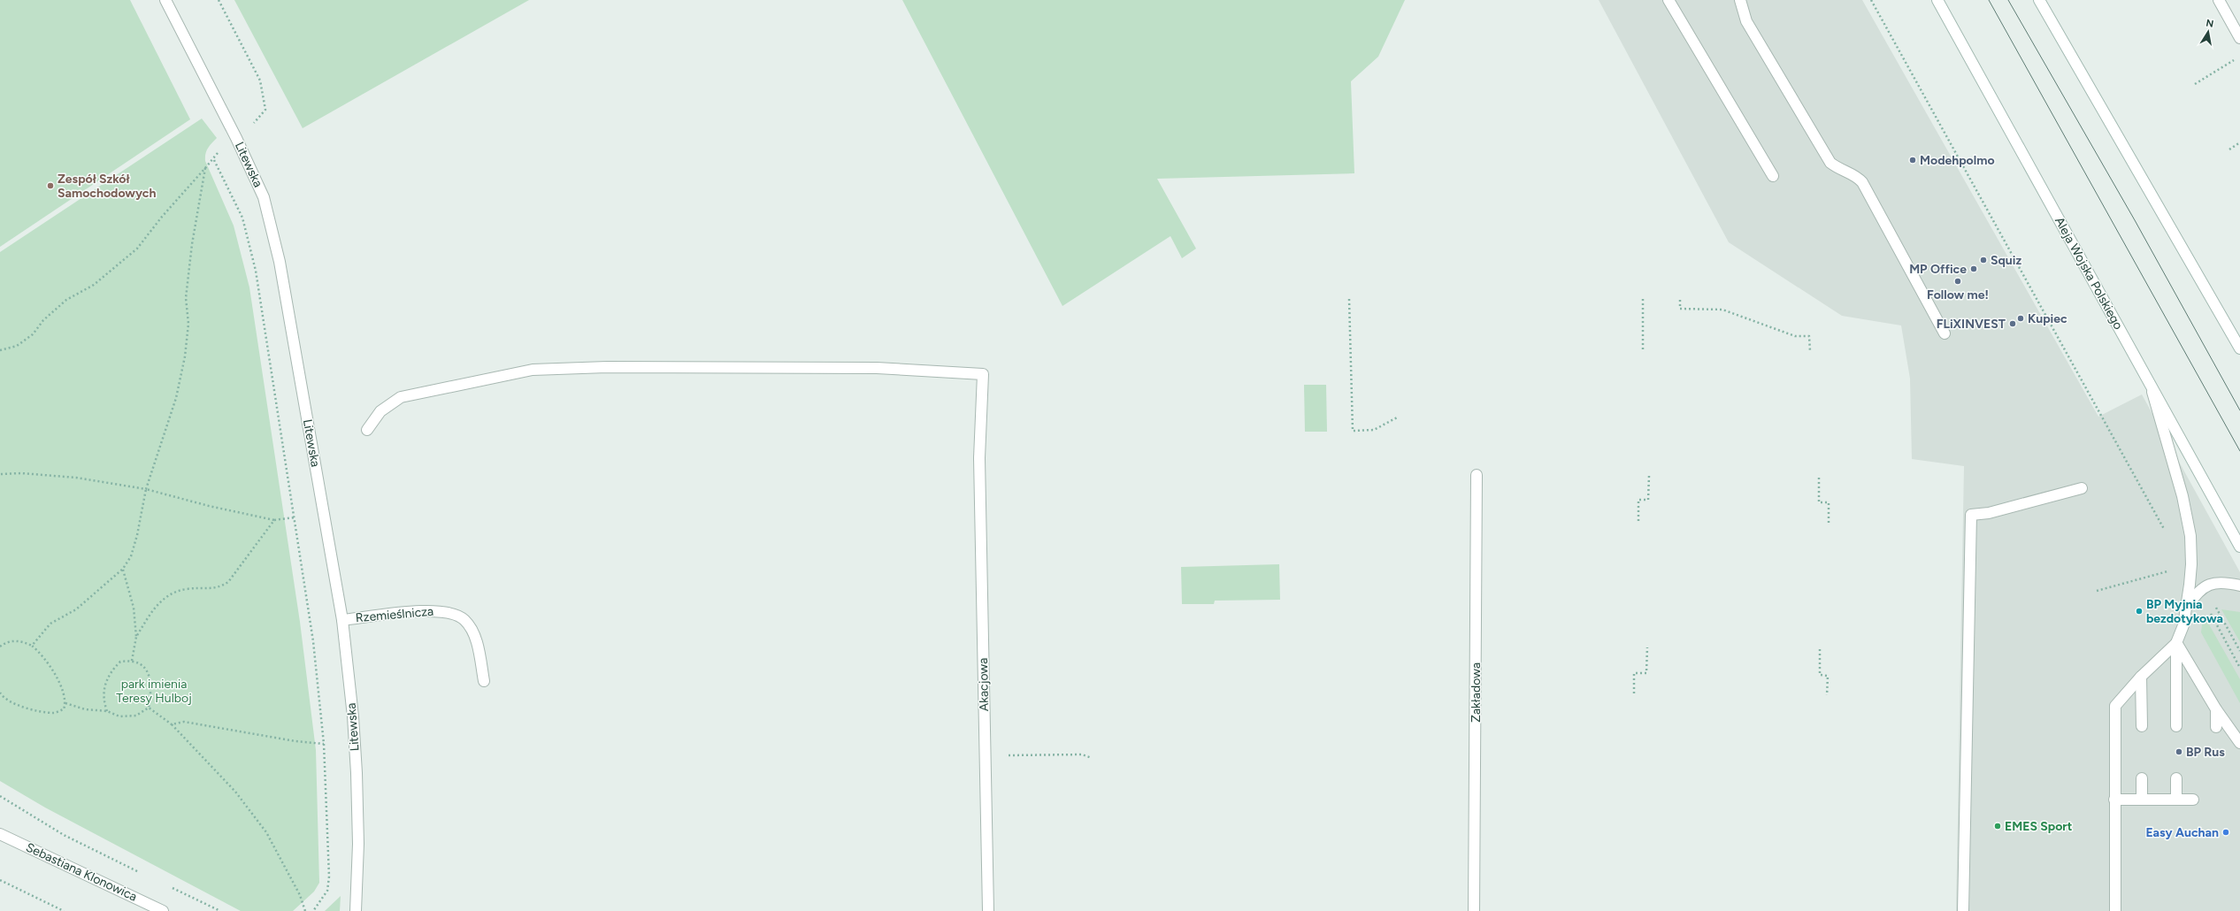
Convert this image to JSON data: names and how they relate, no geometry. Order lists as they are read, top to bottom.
{
  "streets": {
    "street": [
      "Litewska",
      "Aleja Wojska Polskiego",
      "Rzemieślnicza",
      "Akacjowa",
      "Zakładowa",
      "Sebastiana Klonowica"
    ]
  },
  "crossings": [
    ["Litewska", "Rzemieślnicza"]
  ],
  "parks": ["park imienia Teresy Hulboj"],
  "places": [
    "Modehpolmo",
    "Zespół Szkół Samochodowych",
    "Squiz",
    "MP Office",
    "Follow me!",
    "Kupiec",
    "FLiXINVEST",
    "BP Myjnia bezdotykowa",
    "BP Rus",
    "EMES Sport",
    "Easy Auchan"
  ],
  "north": "top"
}
